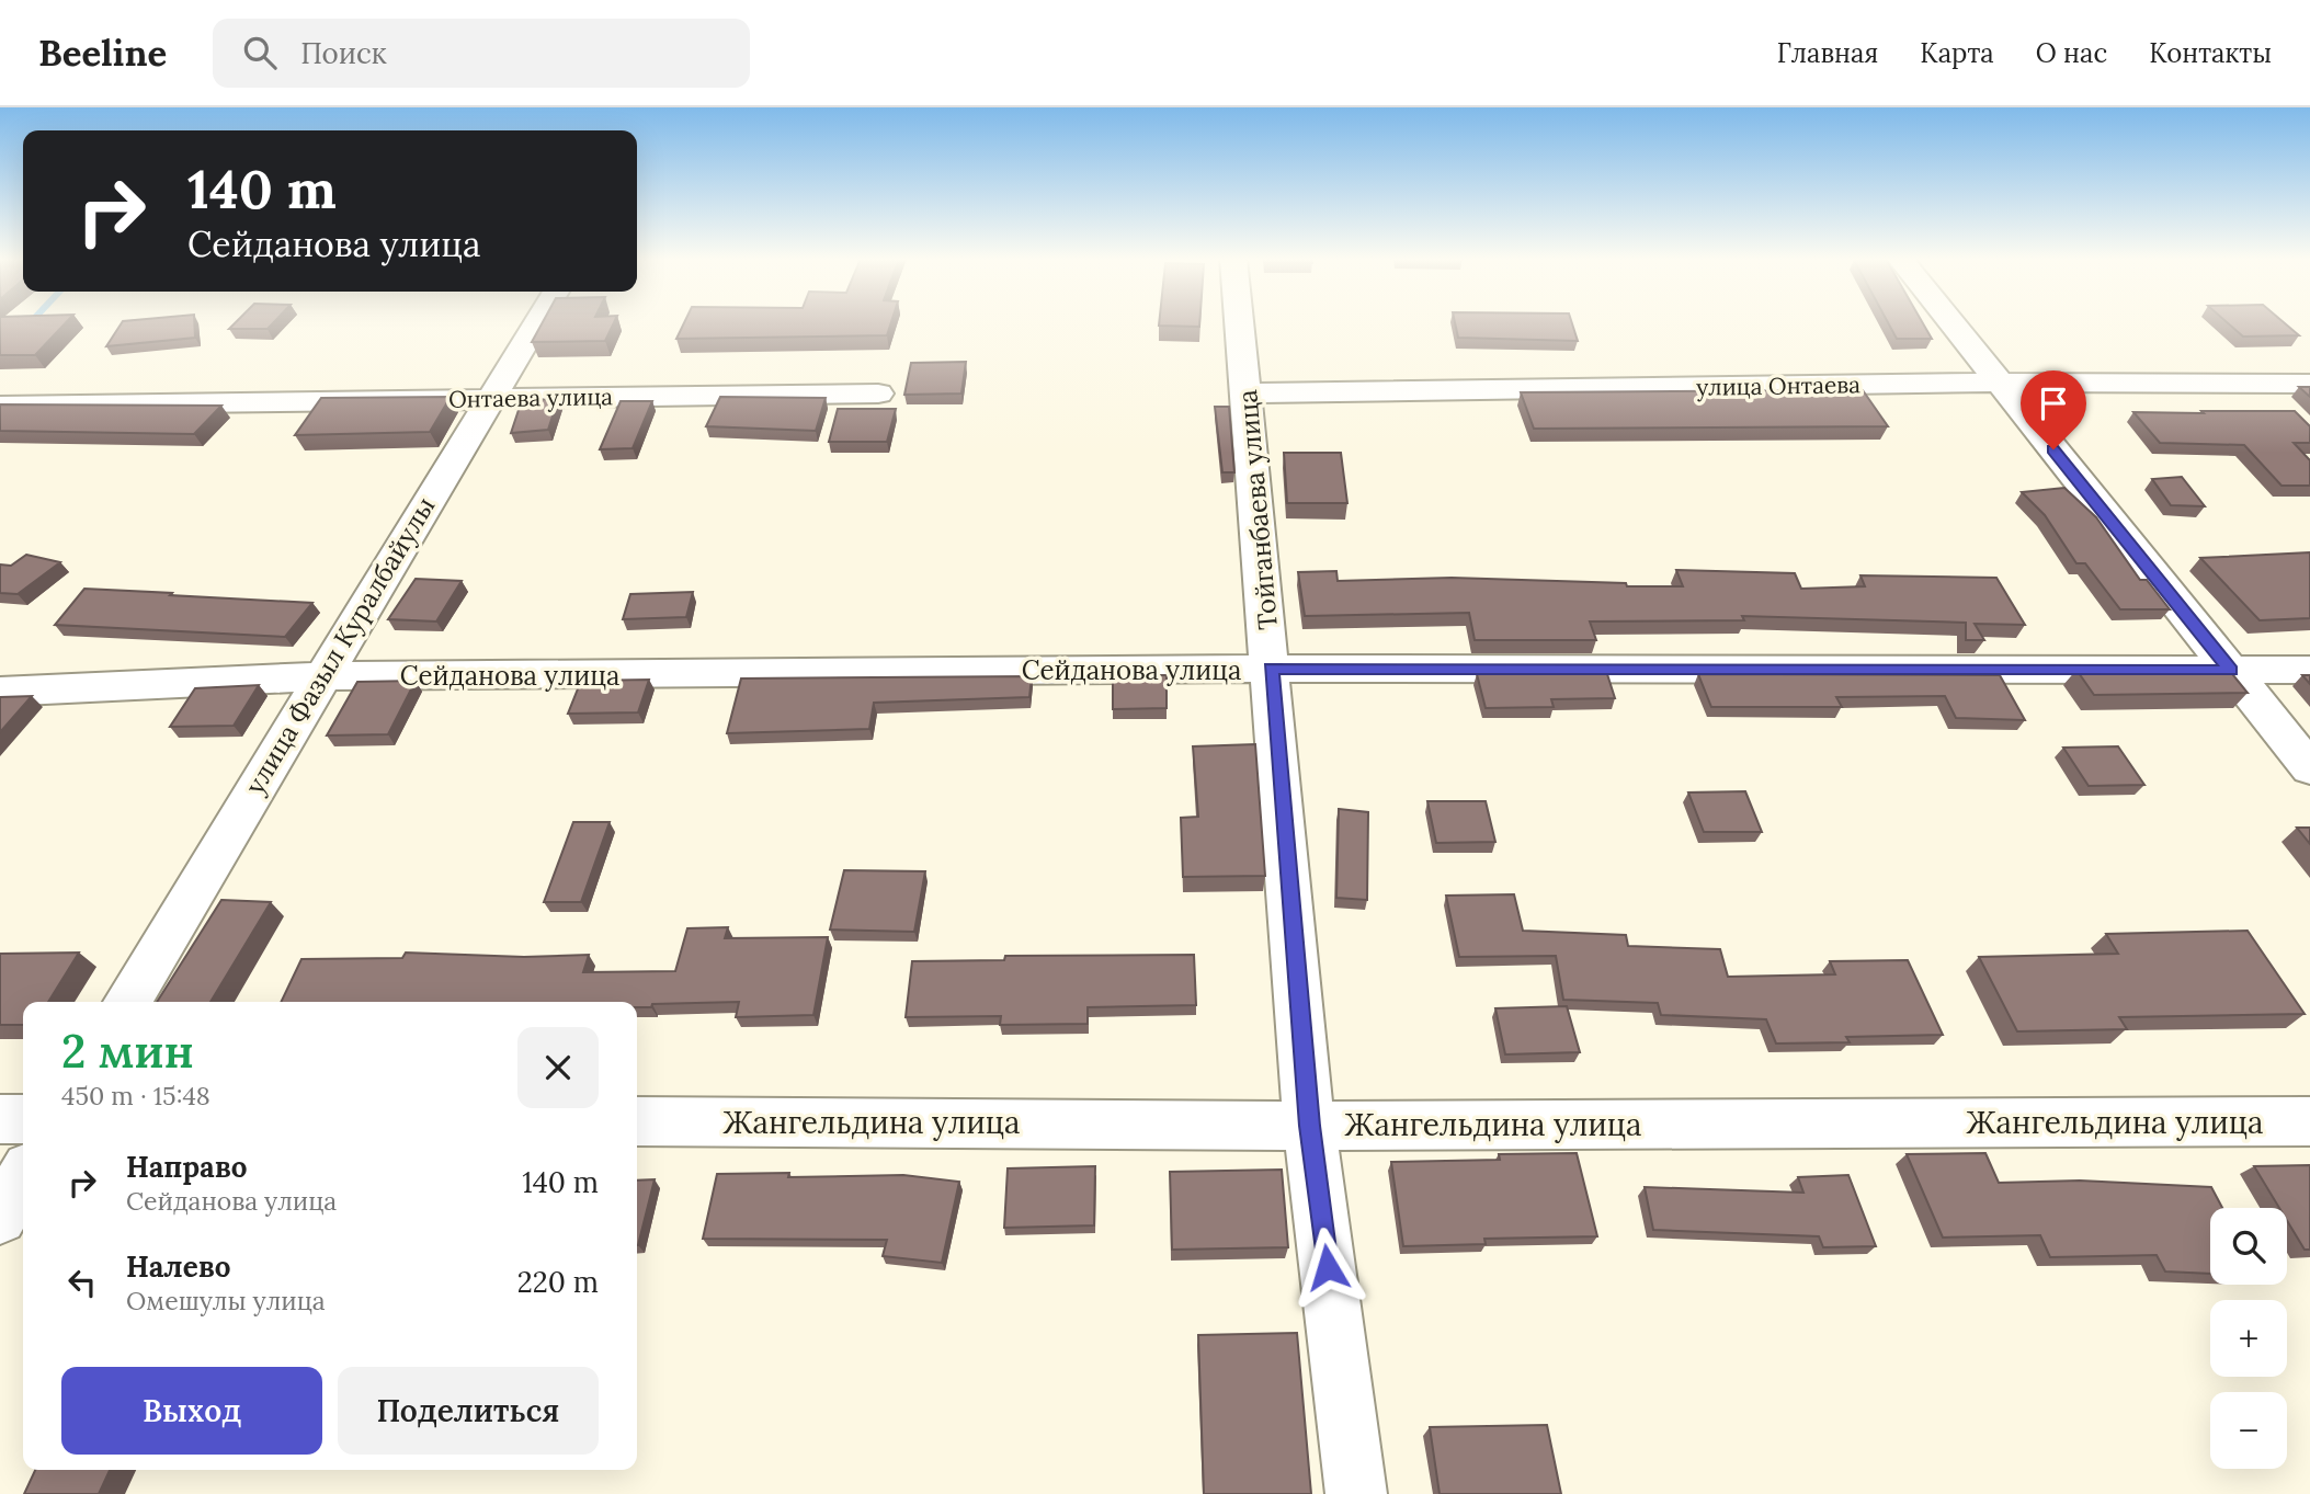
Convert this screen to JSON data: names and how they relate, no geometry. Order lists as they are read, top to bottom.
{
  "streets": {
    "street": [
      "улица Онтаева",
      "Онтаева улица",
      "Тойганбаева улица",
      "улица Фазыл Куралбайулы",
      "Сейданова улица",
      "Жангельдина улица"
    ]
  },
  "crossings": [
    ["улица Онтаева", "Тойганбаева улица"],
    ["Онтаева улица", "улица Фазыл Куралбайулы"],
    ["Тойганбаева улица", "Сейданова улица"],
    ["Тойганбаева улица", "Жангельдина улица"],
    ["улица Фазыл Куралбайулы", "Сейданова улица"]
  ],
  "page": {
    "header": "Beeline",
    "search": "Поиск",
    "nav": [
      "Главная",
      "Карта",
      "О нас",
      "Контакты"
    ],
    "turn": ["140 m", "Сейданова улица"],
    "heading": ["2 мин", "450 m · 15:48"],
    "list": [
      {
        "name": "Направо",
        "note": "Сейданова улица",
        "value": "140 m"
      },
      {
        "name": "Налево",
        "note": "Омешулы улица",
        "value": "220 m"
      }
    ],
    "map_buttons": ["+", "−"],
    "buttons": ["Выход", "Поделиться"]
  }
}
